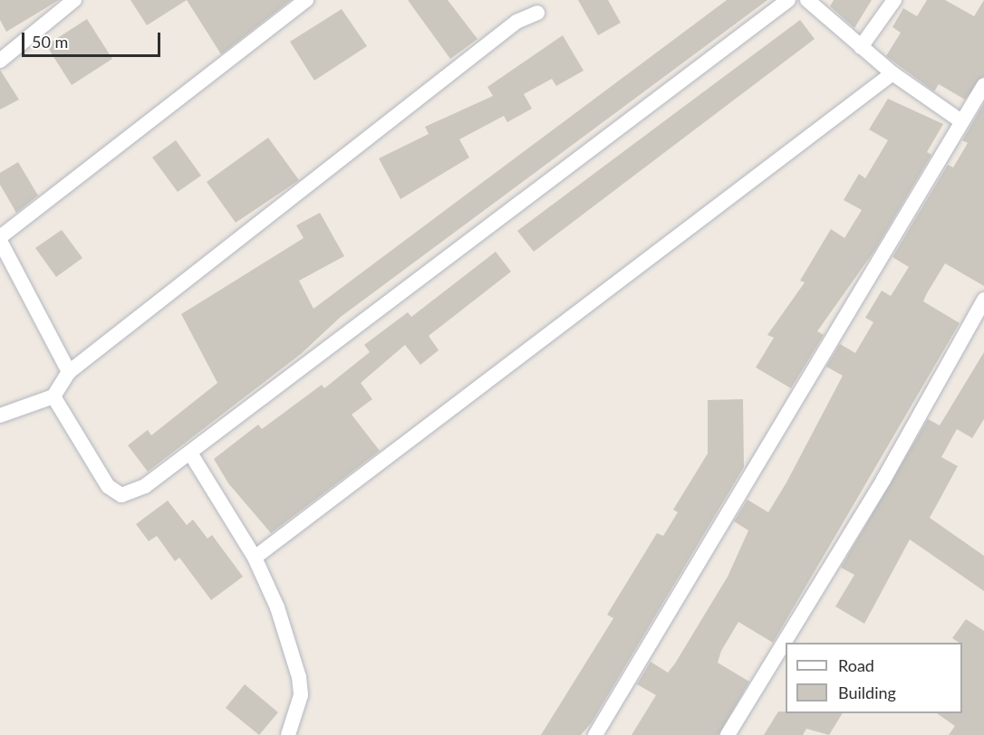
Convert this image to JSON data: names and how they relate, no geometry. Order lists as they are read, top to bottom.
{
  "legend": ["Road", "Building"],
  "scale_bar": "50 m"
}
